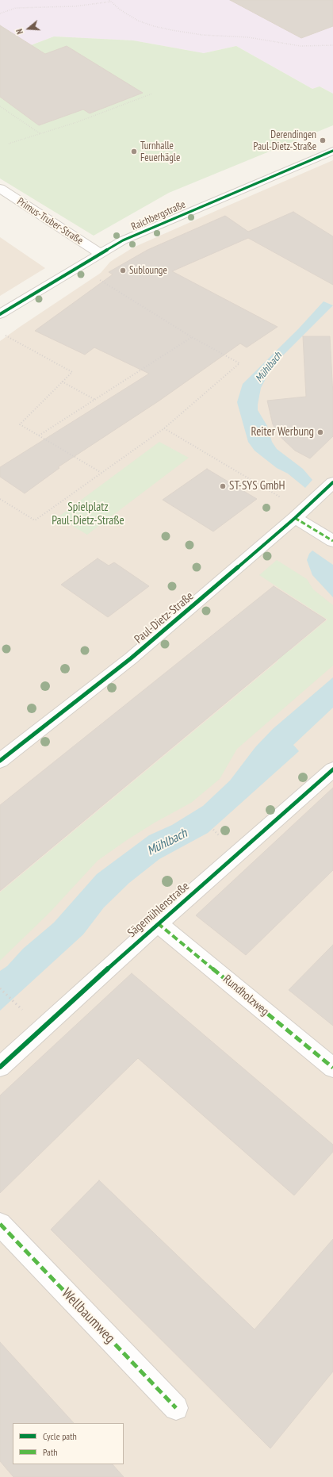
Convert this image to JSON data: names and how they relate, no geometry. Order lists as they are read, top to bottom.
{
  "streets": {
    "street": [
      "Raichbergstraße",
      "Primus-Truber-Straße",
      "Paul-Dietz-Straße",
      "Sägemühlenstraße",
      "Rundholzweg",
      "Wellbaumweg"
    ]
  },
  "crossings": [
    ["Raichbergstraße", "Primus-Truber-Straße"],
    ["Sägemühlenstraße", "Rundholzweg"]
  ],
  "water": ["Mühlbach"],
  "parks": ["Spielplatz Paul-Dietz-Straße"],
  "places": [
    "Derendingen Paul-Dietz-Straße",
    "Turnhalle Feuerhägle",
    "Sublounge",
    "Reiter Werbung",
    "ST-SYS GmbH"
  ],
  "legend": ["Cycle path", "Path"],
  "north": "left"
}
